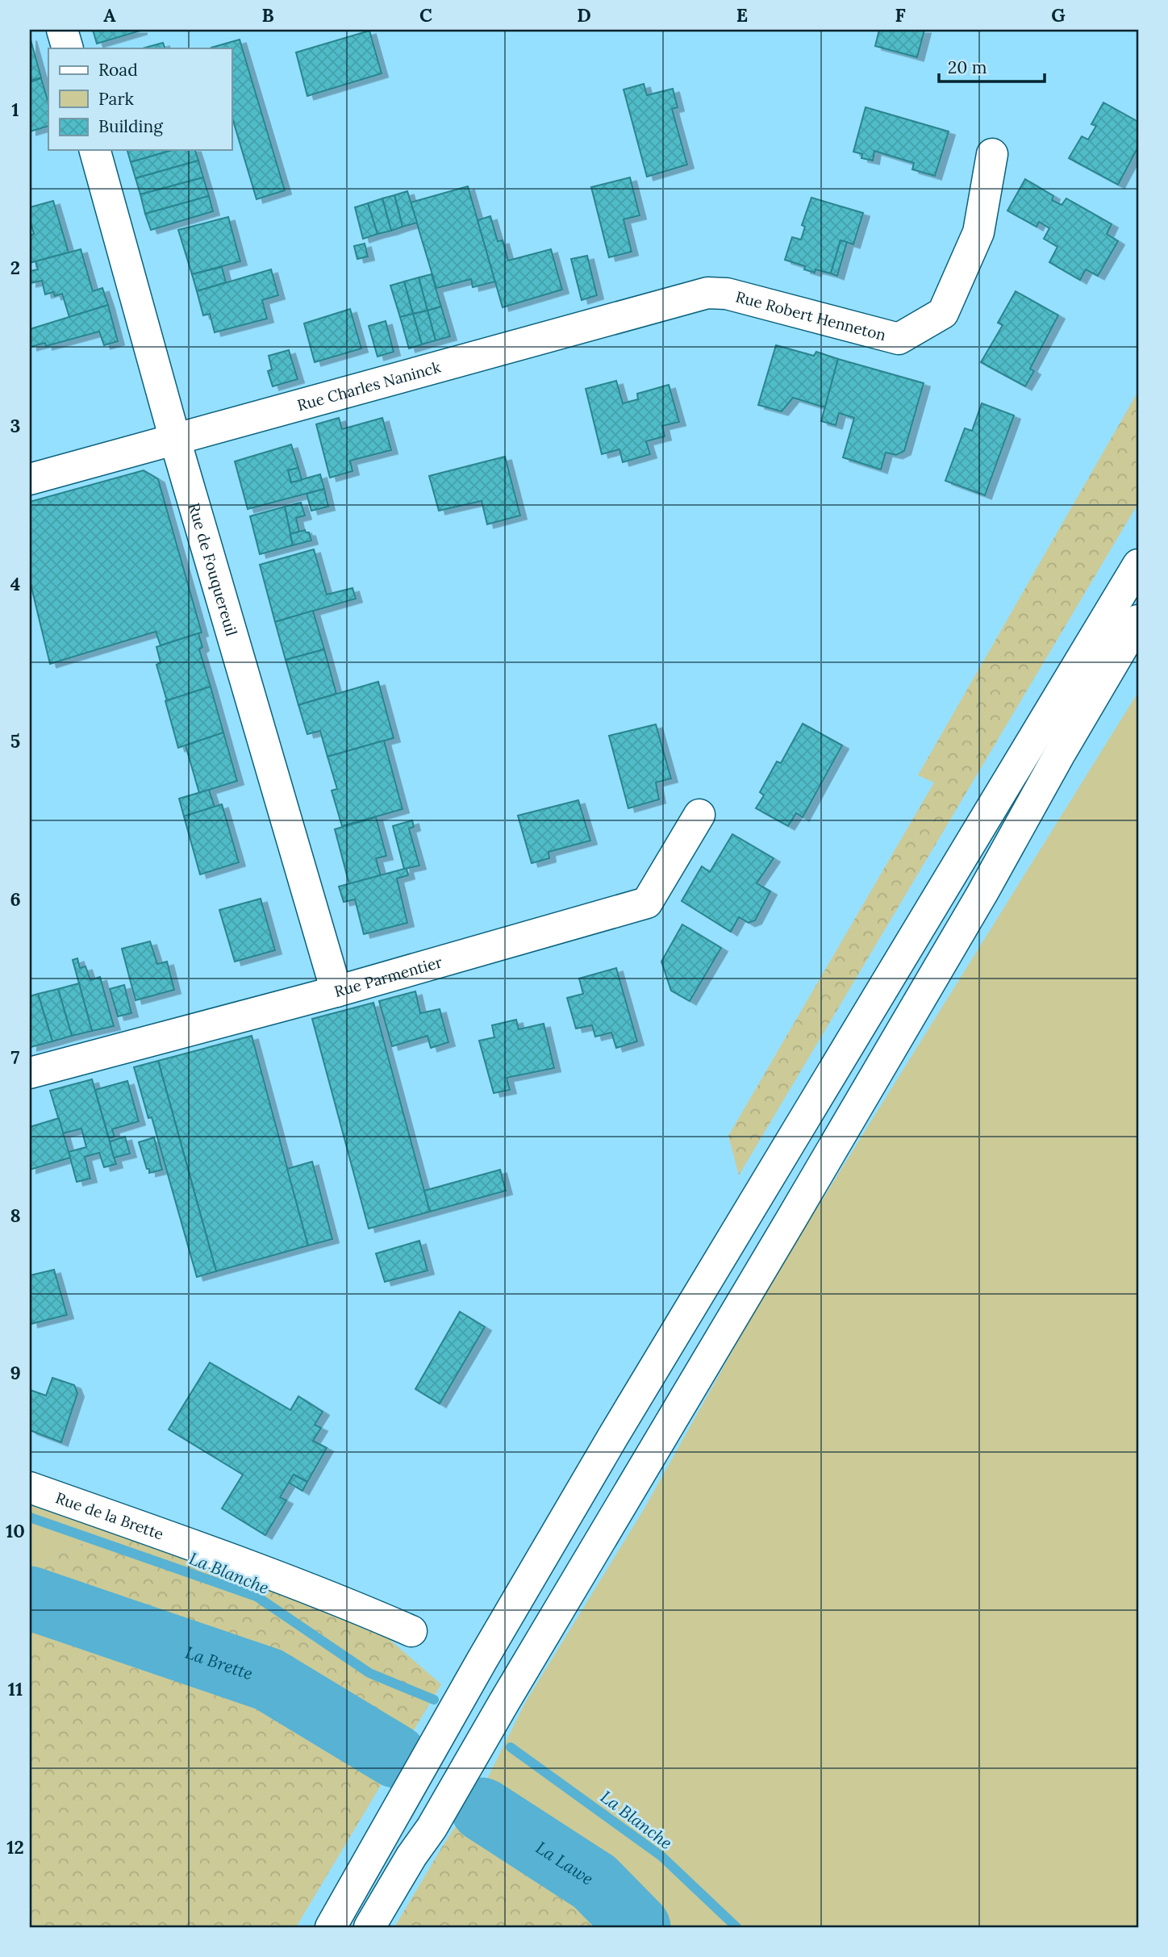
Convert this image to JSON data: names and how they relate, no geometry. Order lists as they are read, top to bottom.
{
  "streets": {
    "street": [
      "Rue Robert Henneton",
      "Rue Charles Naninck",
      "Rue de Fouquereuil",
      "Rue Parmentier",
      "Rue de la Brette"
    ]
  },
  "crossings": [
    ["Rue Robert Henneton", "Rue Charles Naninck"],
    ["Rue Charles Naninck", "Rue de Fouquereuil"],
    ["Rue de Fouquereuil", "Rue Parmentier"]
  ],
  "water": ["La Blanche", "La Brette", "La Lawe"],
  "legend": ["Road", "Park", "Building"],
  "scale_bar": "20 m",
  "grid": {
    "columns": [
      "A",
      "B",
      "C",
      "D",
      "E",
      "F",
      "G"
    ],
    "rows": [
      "1",
      "2",
      "3",
      "4",
      "5",
      "6",
      "7",
      "8",
      "9",
      "10",
      "11",
      "12"
    ]
  }
}
